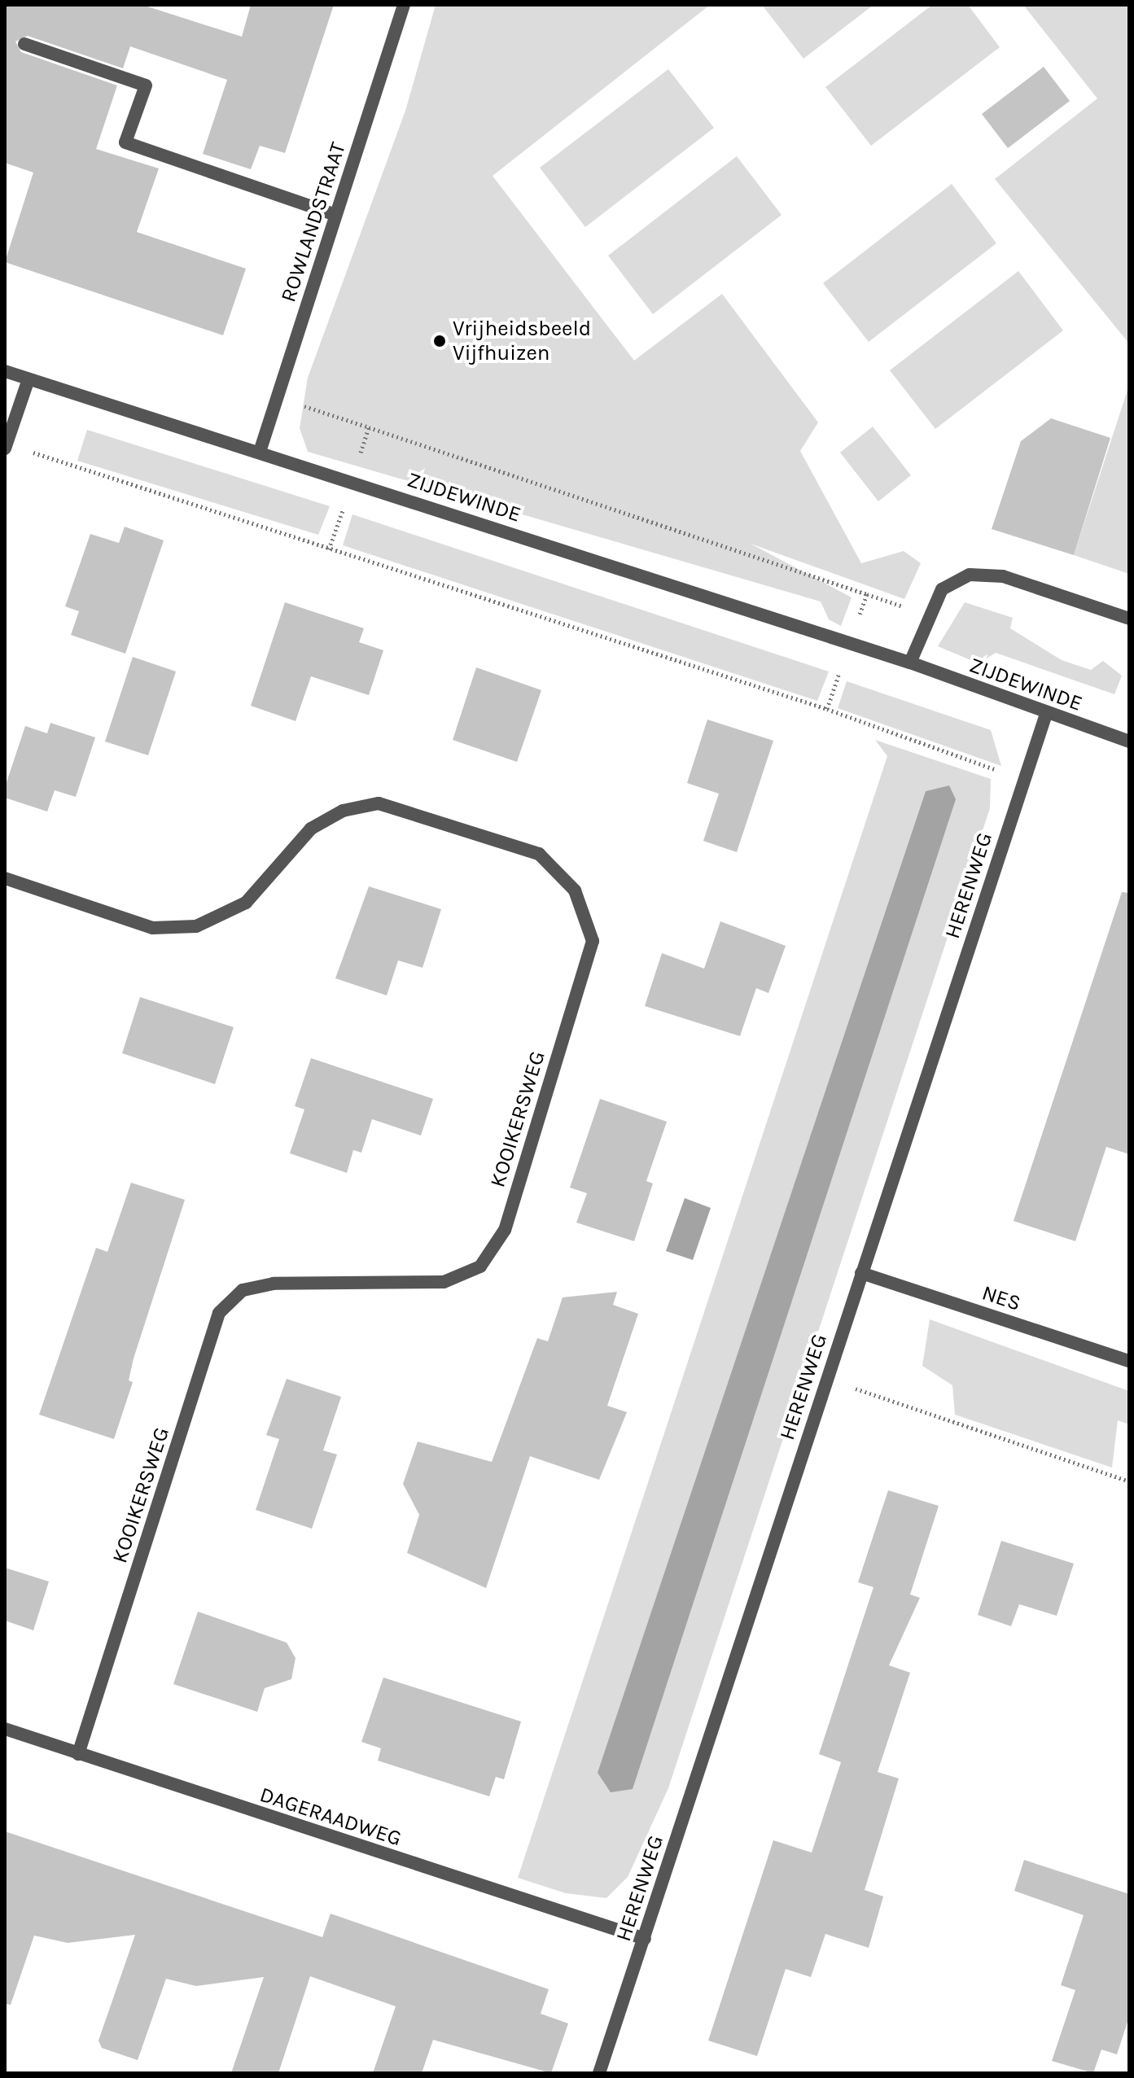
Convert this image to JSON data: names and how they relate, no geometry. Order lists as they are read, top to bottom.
{
  "streets": {
    "street": [
      "ROWLANDSTRAAT",
      "ZIJDEWINDE",
      "HERENWEG",
      "KOOIKERSWEG",
      "NES",
      "DAGERAADWEG"
    ]
  },
  "crossings": [
    ["ROWLANDSTRAAT", "ZIJDEWINDE"],
    ["ZIJDEWINDE", "HERENWEG"],
    ["HERENWEG", "NES"],
    ["HERENWEG", "DAGERAADWEG"],
    ["KOOIKERSWEG", "DAGERAADWEG"]
  ],
  "places": ["Vrijheidsbeeld Vijfhuizen"]
}
